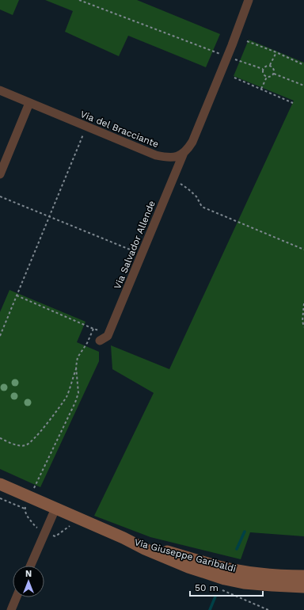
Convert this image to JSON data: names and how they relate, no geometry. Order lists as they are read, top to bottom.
{
  "streets": {
    "street": ["Via del Bracciante", "Via Salvador Allende", "Via Giuseppe Garibaldi"]
  },
  "crossings": [
    ["Via del Bracciante", "Via Salvador Allende"]
  ],
  "scale_bar": "50 m",
  "north": "top"
}
